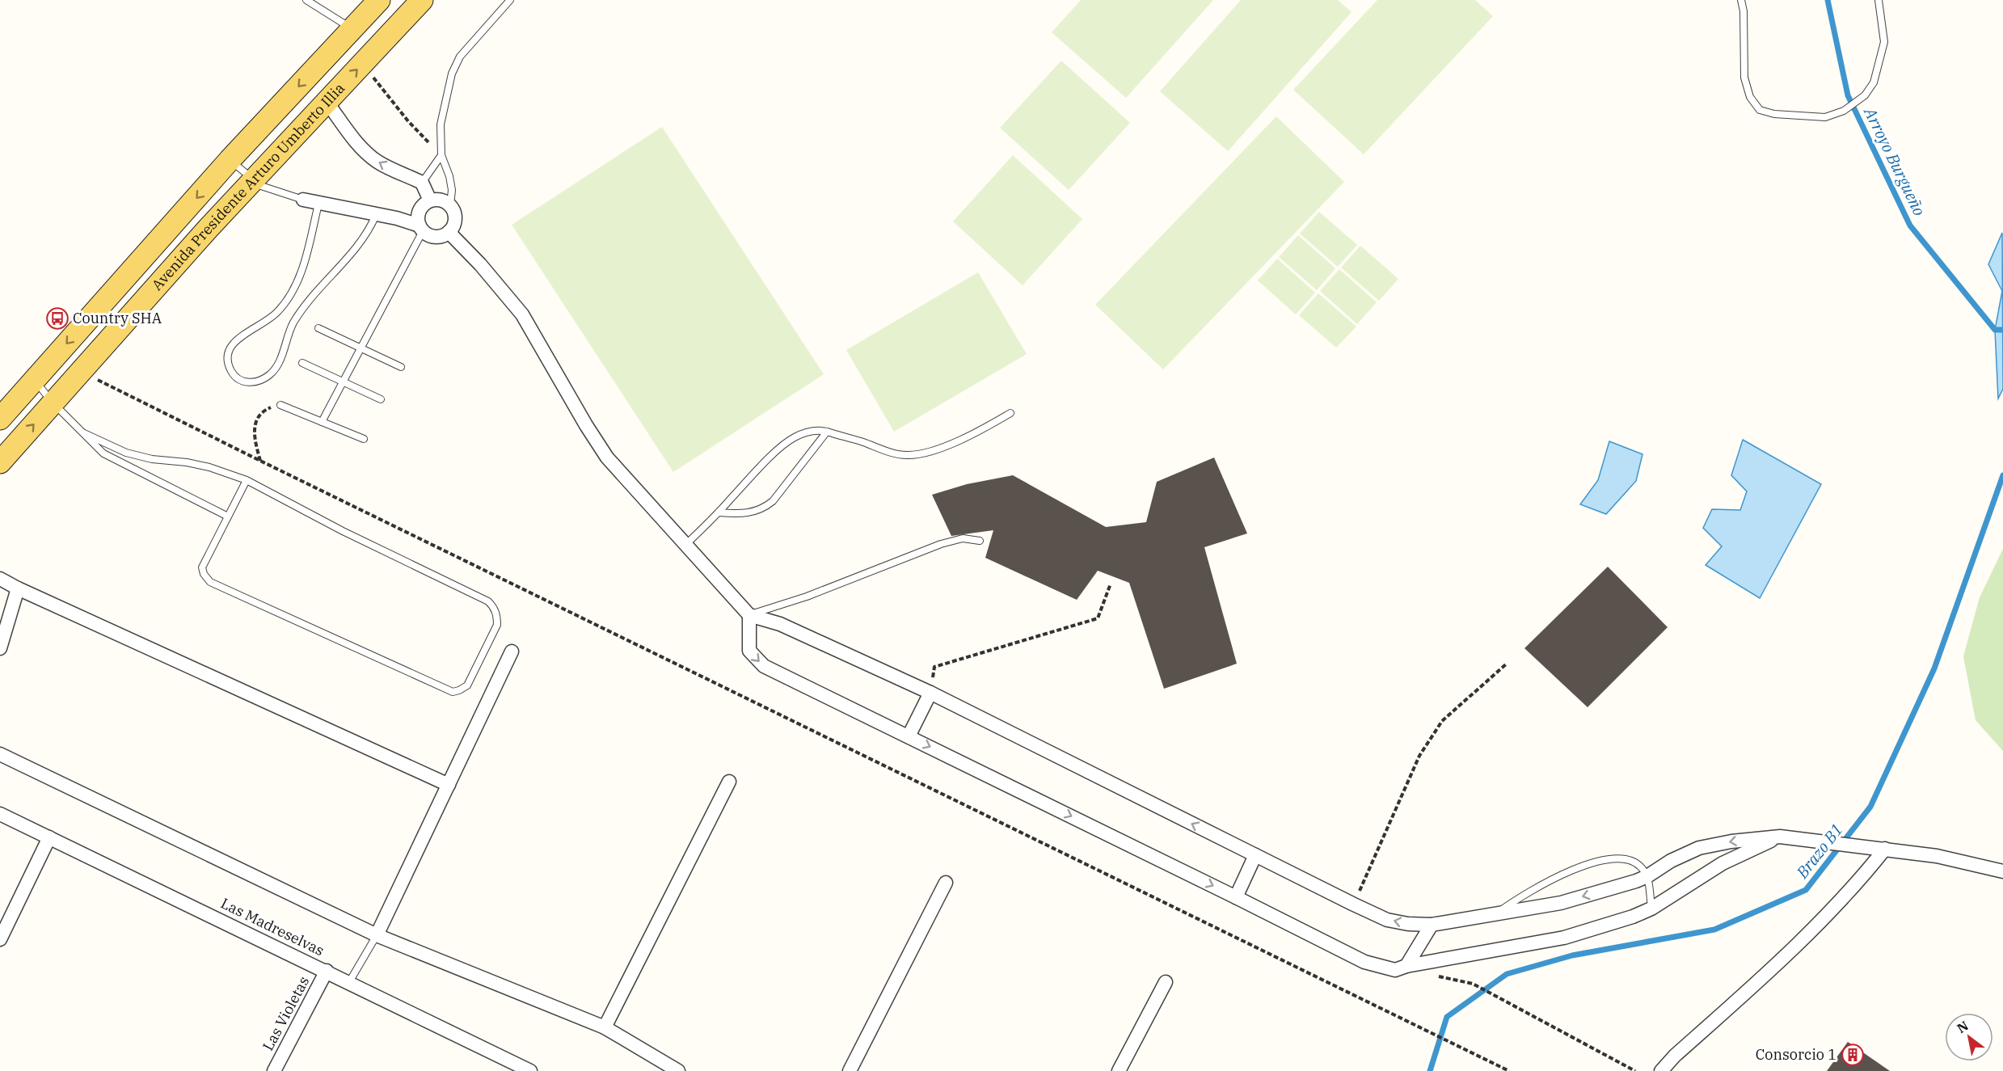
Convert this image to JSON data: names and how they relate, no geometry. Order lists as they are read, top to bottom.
{
  "streets": {
    "main road": ["Avenida Presidente Arturo Umberto Illia"],
    "street": ["Las Madreselvas", "Las Violetas"]
  },
  "crossings": [
    ["Las Madreselvas", "Las Violetas"]
  ],
  "water": ["Arroyo Burgueño", "Brazo B1"],
  "places": {
    "bus stop": ["Country SHA"],
    "building": ["Consorcio 1"]
  },
  "north": "top left"
}
